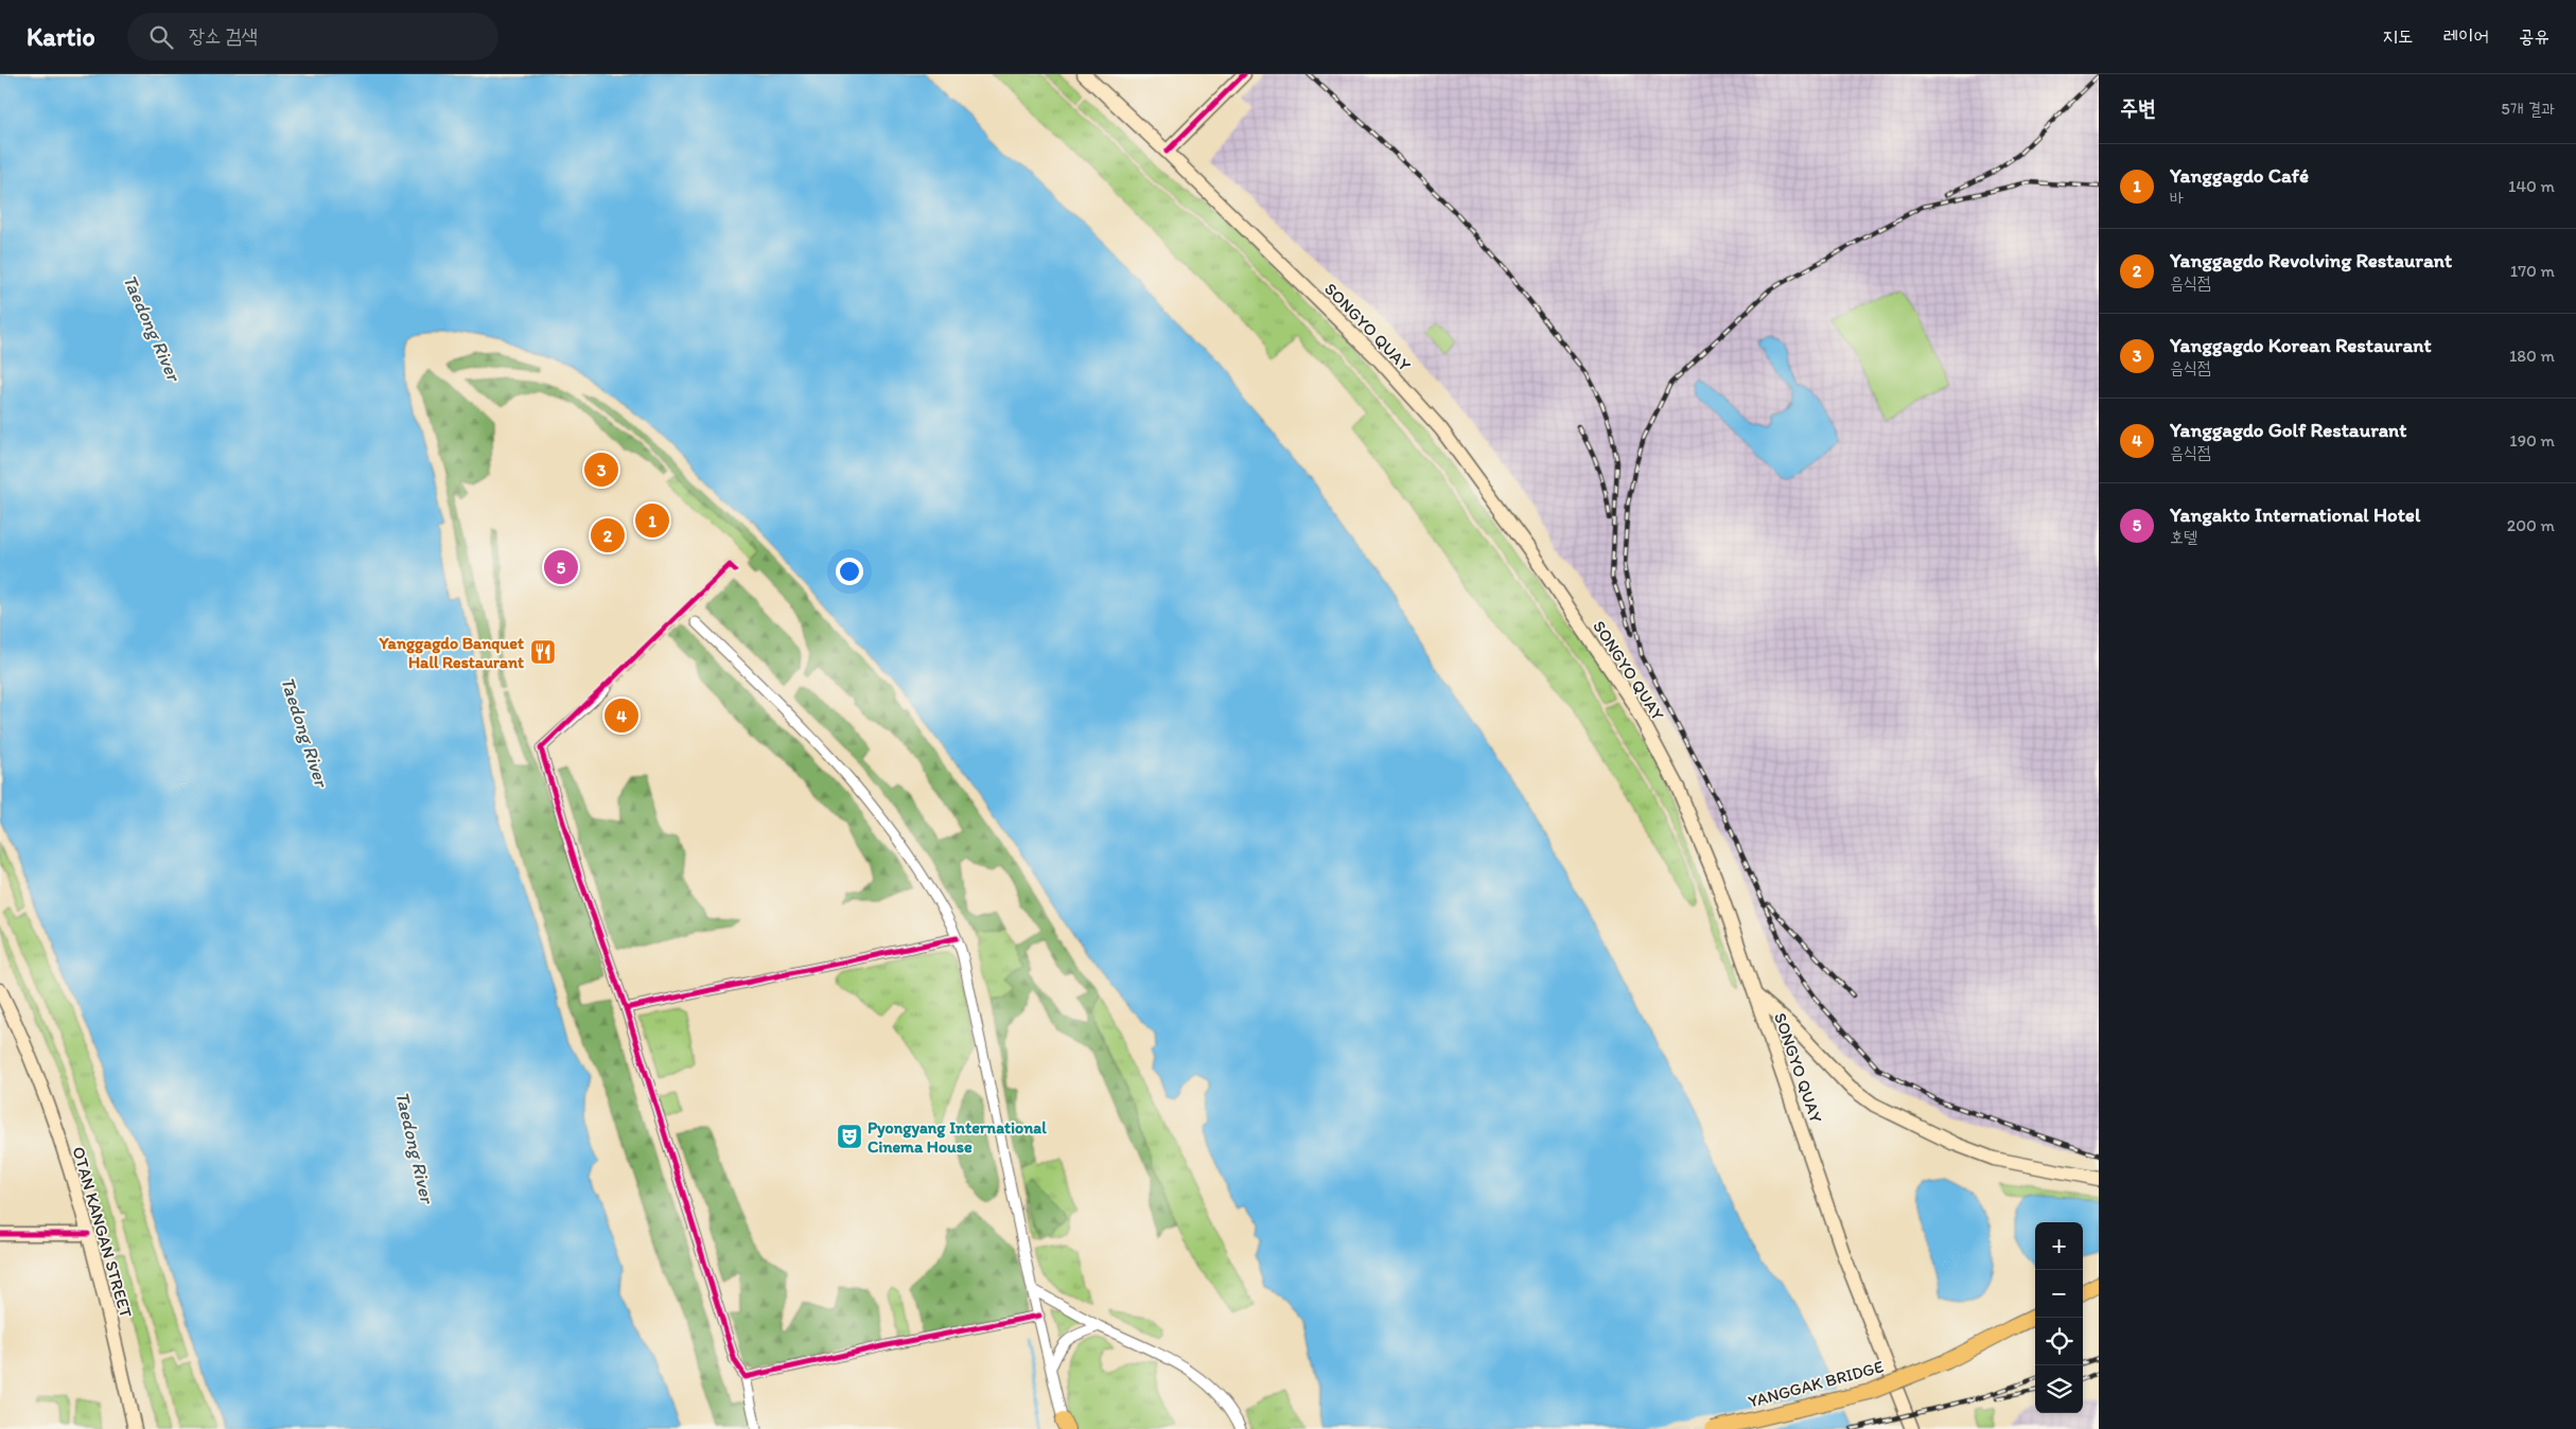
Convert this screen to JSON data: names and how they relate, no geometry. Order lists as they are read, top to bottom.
{
  "streets": {
    "main road": ["SONGYO QUAY", "OTAN KANGAN STREET", "YANGGAK BRIDGE"]
  },
  "water": ["Taedong River"],
  "places": {
    "restaurant": ["Yanggagdo Banquet Hall Restaurant"],
    "theatre": ["Pyongyang International Cinema House"]
  },
  "page": {
    "header": "Kartio",
    "search": "장소 검색",
    "nav": ["지도", "레이어", "공유"],
    "heading": ["주변", "5개 결과"],
    "list": [
      {
        "mark": "1",
        "name": "Yanggagdo Café",
        "note": "바",
        "value": "140 m"
      },
      {
        "mark": "2",
        "name": "Yanggagdo Revolving Restaurant",
        "note": "음식점",
        "value": "170 m"
      },
      {
        "mark": "3",
        "name": "Yanggagdo Korean Restaurant",
        "note": "음식점",
        "value": "180 m"
      },
      {
        "mark": "4",
        "name": "Yanggagdo Golf Restaurant",
        "note": "음식점",
        "value": "190 m"
      },
      {
        "mark": "5",
        "name": "Yangakto International Hotel",
        "note": "호텔",
        "value": "200 m"
      }
    ],
    "pins": [
      "3",
      "1",
      "2",
      "5",
      "4"
    ],
    "map_buttons": ["+", "−"]
  }
}
